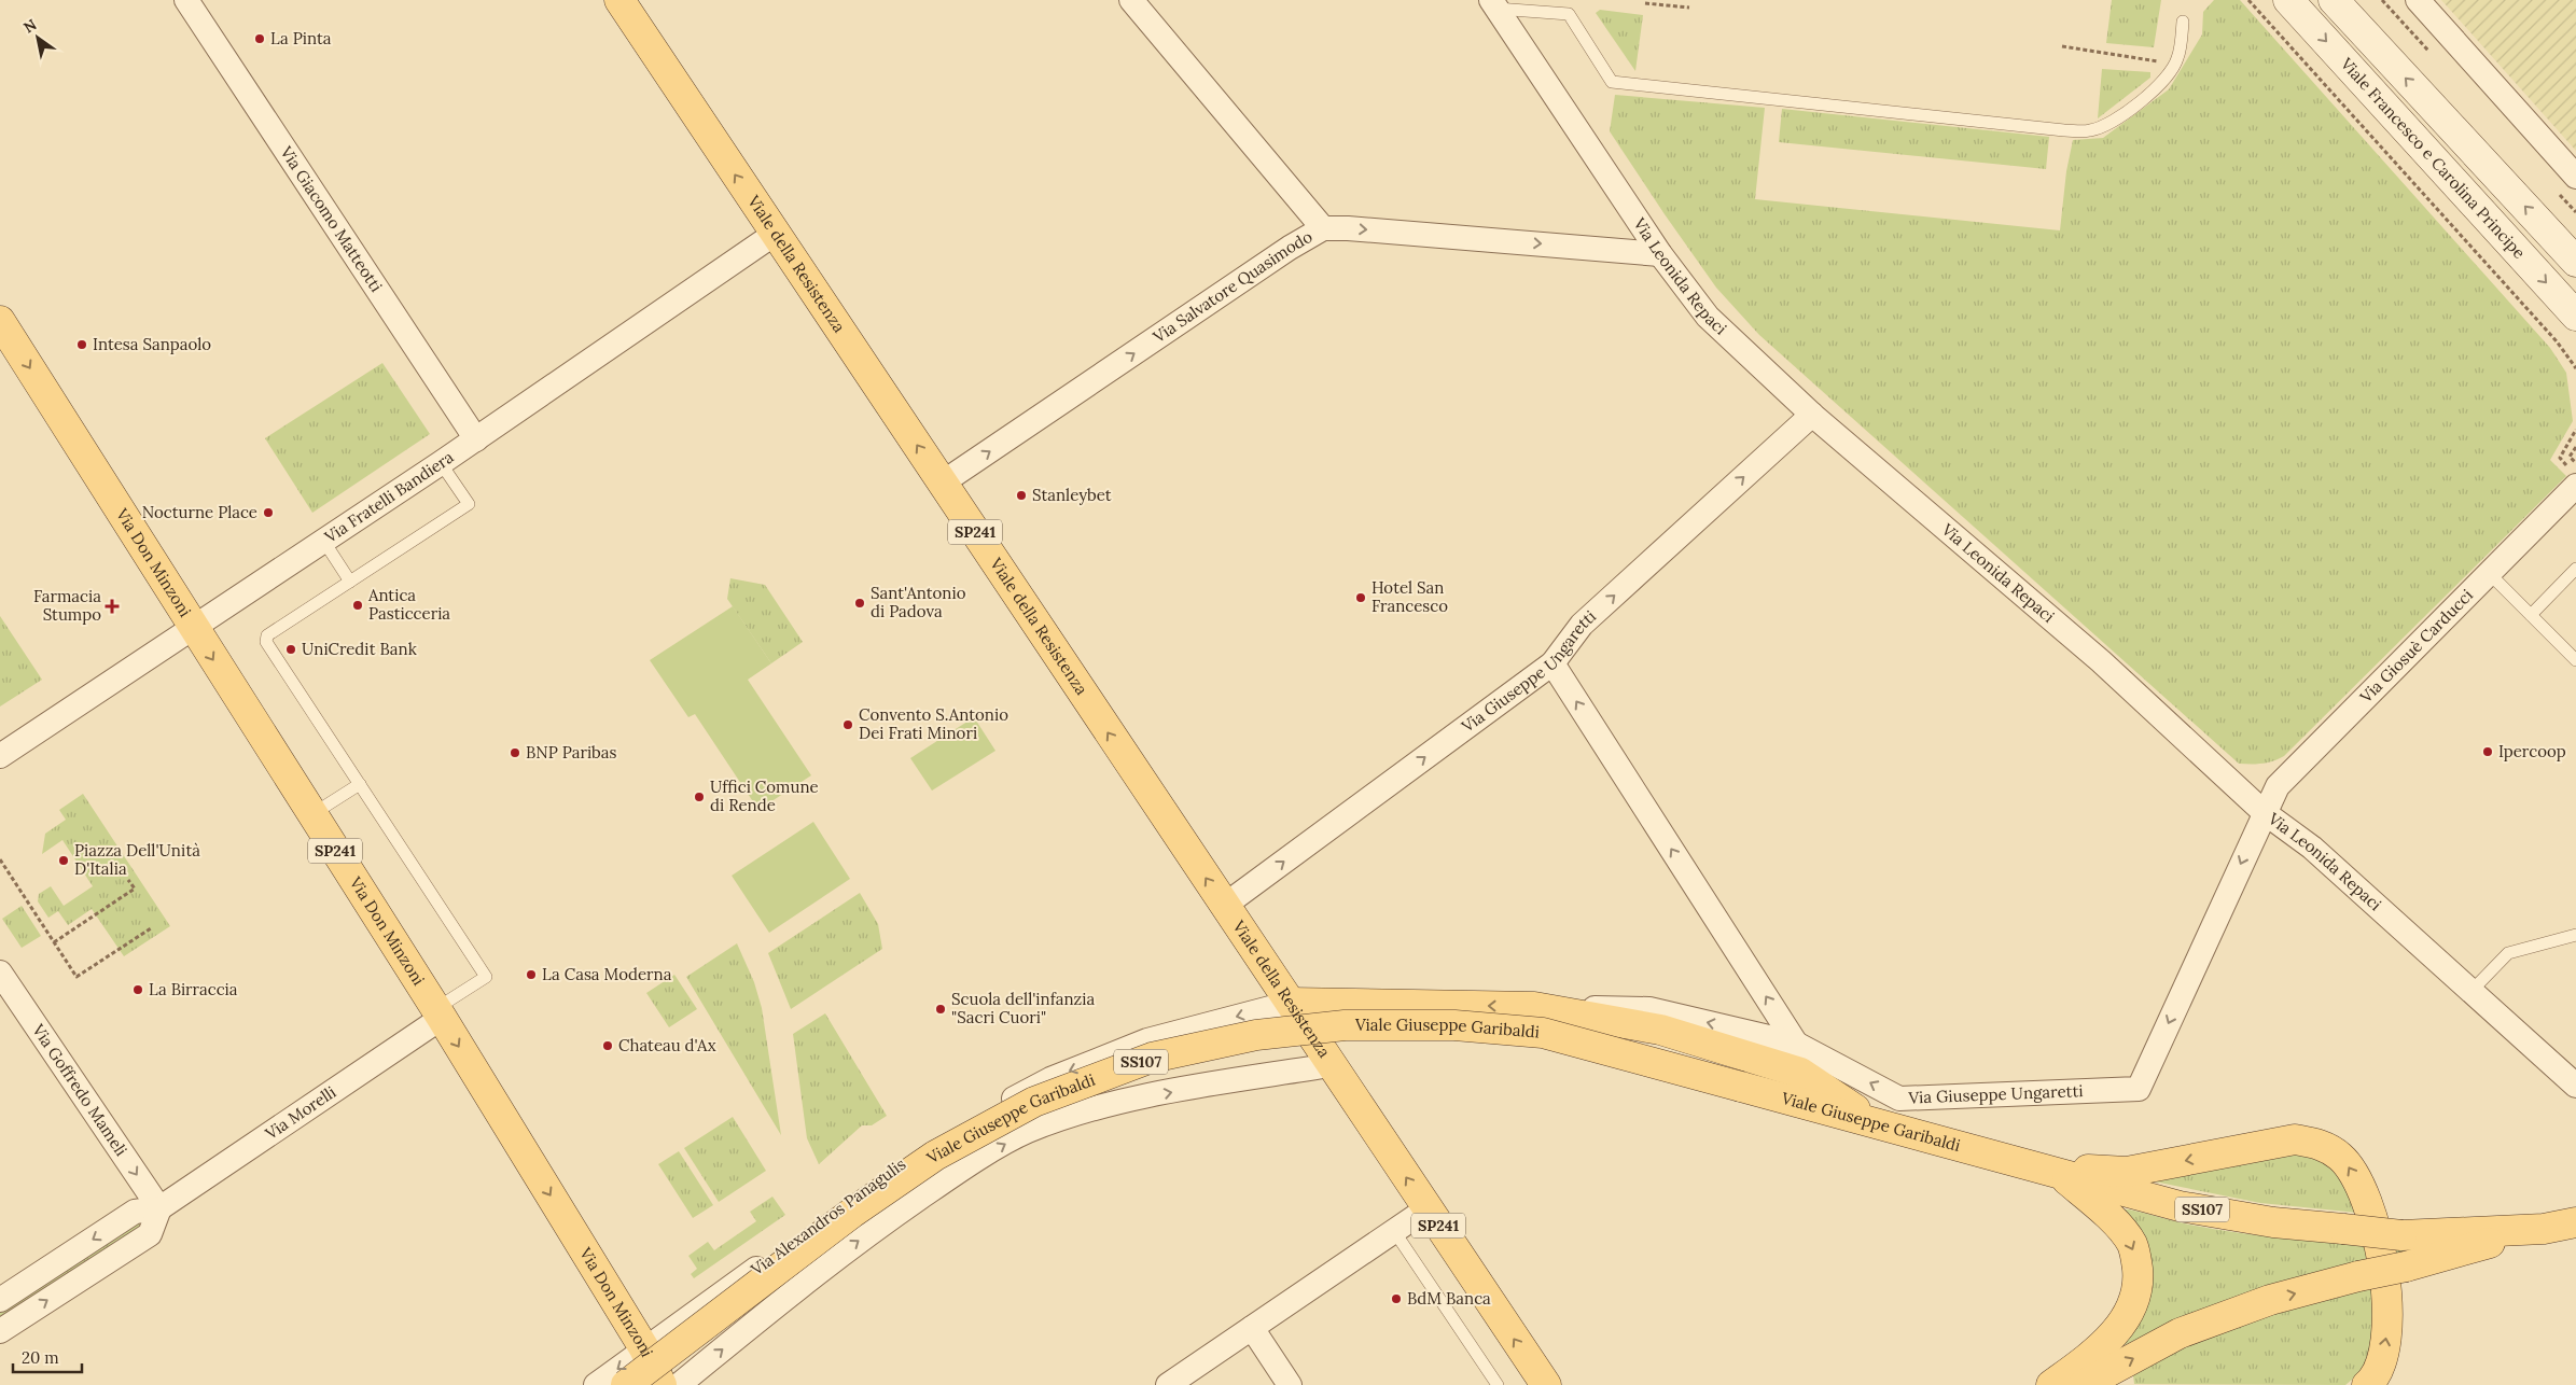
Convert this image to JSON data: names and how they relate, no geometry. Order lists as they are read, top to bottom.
{
  "streets": {
    "main road": [
      "Viale della Resistenza",
      "SP241",
      "Via Don Minzoni",
      "Viale Giuseppe Garibaldi",
      "SS107"
    ],
    "street": [
      "Viale Francesco e Carolina Principe",
      "Via Giacomo Matteotti",
      "Via Leonida Repaci",
      "Via Salvatore Quasimodo",
      "Via Fratelli Bandiera",
      "Via Giosuè Carducci",
      "Via Giuseppe Ungaretti",
      "Via Goffredo Mameli",
      "Via Morelli",
      "Via Alexandros Panagulis"
    ]
  },
  "crossings": [
    ["Via Giacomo Matteotti", "Via Fratelli Bandiera"],
    ["Viale della Resistenza", "Via Salvatore Quasimodo"],
    ["Viale della Resistenza", "Via Fratelli Bandiera"],
    ["Viale della Resistenza", "SP241"],
    ["Viale della Resistenza", "Via Giuseppe Ungaretti"],
    ["Viale della Resistenza", "Via Alexandros Panagulis"],
    ["Via Leonida Repaci", "Via Salvatore Quasimodo"],
    ["Via Leonida Repaci", "Via Giosuè Carducci"],
    ["Via Leonida Repaci", "Via Giuseppe Ungaretti"],
    ["Via Fratelli Bandiera", "Via Don Minzoni"],
    ["Via Don Minzoni", "Via Morelli"],
    ["Via Don Minzoni", "Via Alexandros Panagulis"],
    ["Via Giosuè Carducci", "Via Giuseppe Ungaretti"],
    ["Viale Giuseppe Garibaldi", "SS107"],
    ["Via Goffredo Mameli", "Via Morelli"]
  ],
  "one_way": [
    "Viale della Resistenza",
    "Via Salvatore Quasimodo",
    "Via Don Minzoni",
    "Via Goffredo Mameli"
  ],
  "places": {
    "other": [
      "La Pinta",
      "Intesa Sanpaolo",
      "Stanleybet",
      "Nocturne Place",
      "Hotel San Francesco",
      "Sant'Antonio di Padova",
      "Antica Pasticceria",
      "UniCredit Bank",
      "Convento S.Antonio Dei Frati Minori",
      "Ipercoop",
      "BNP Paribas",
      "Uffici Comune di Rende",
      "Piazza Dell'Unità D'Italia",
      "La Casa Moderna",
      "La Birraccia",
      "Scuola dell'infanzia \"Sacri Cuori\"",
      "Chateau d'Ax",
      "BdM Banca"
    ],
    "health": ["Farmacia Stumpo"]
  },
  "scale_bar": "20 m",
  "north": "top left"
}
